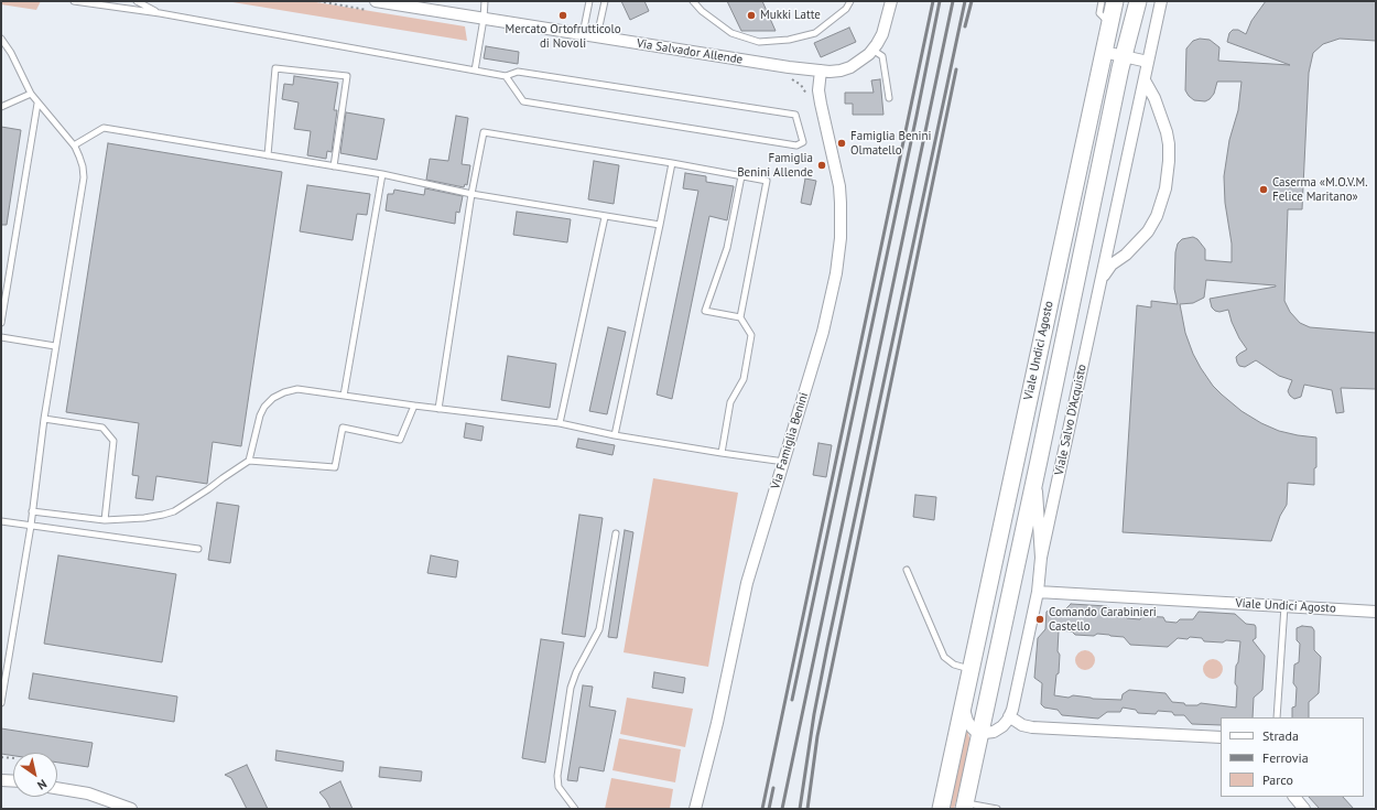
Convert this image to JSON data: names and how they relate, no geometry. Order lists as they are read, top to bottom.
{
  "streets": {
    "main road": ["Viale Undici Agosto"],
    "street": ["Via Salvador Allende", "Viale Salvo D'Acquisto", "Via Famiglia Benini"]
  },
  "crossings": [
    ["Via Salvador Allende", "Via Famiglia Benini"],
    ["Viale Undici Agosto", "Viale Salvo D'Acquisto"]
  ],
  "places": [
    "Mercato Ortofrutticolo di Novoli",
    "Mukki Latte",
    "Famiglia Benini Olmatello",
    "Famiglia Benini Allende",
    "Caserma «M.O.V.M. Felice Maritano»",
    "Comando Carabinieri Castello"
  ],
  "legend": ["Strada", "Ferrovia", "Parco"],
  "north": "bottom right"
}
